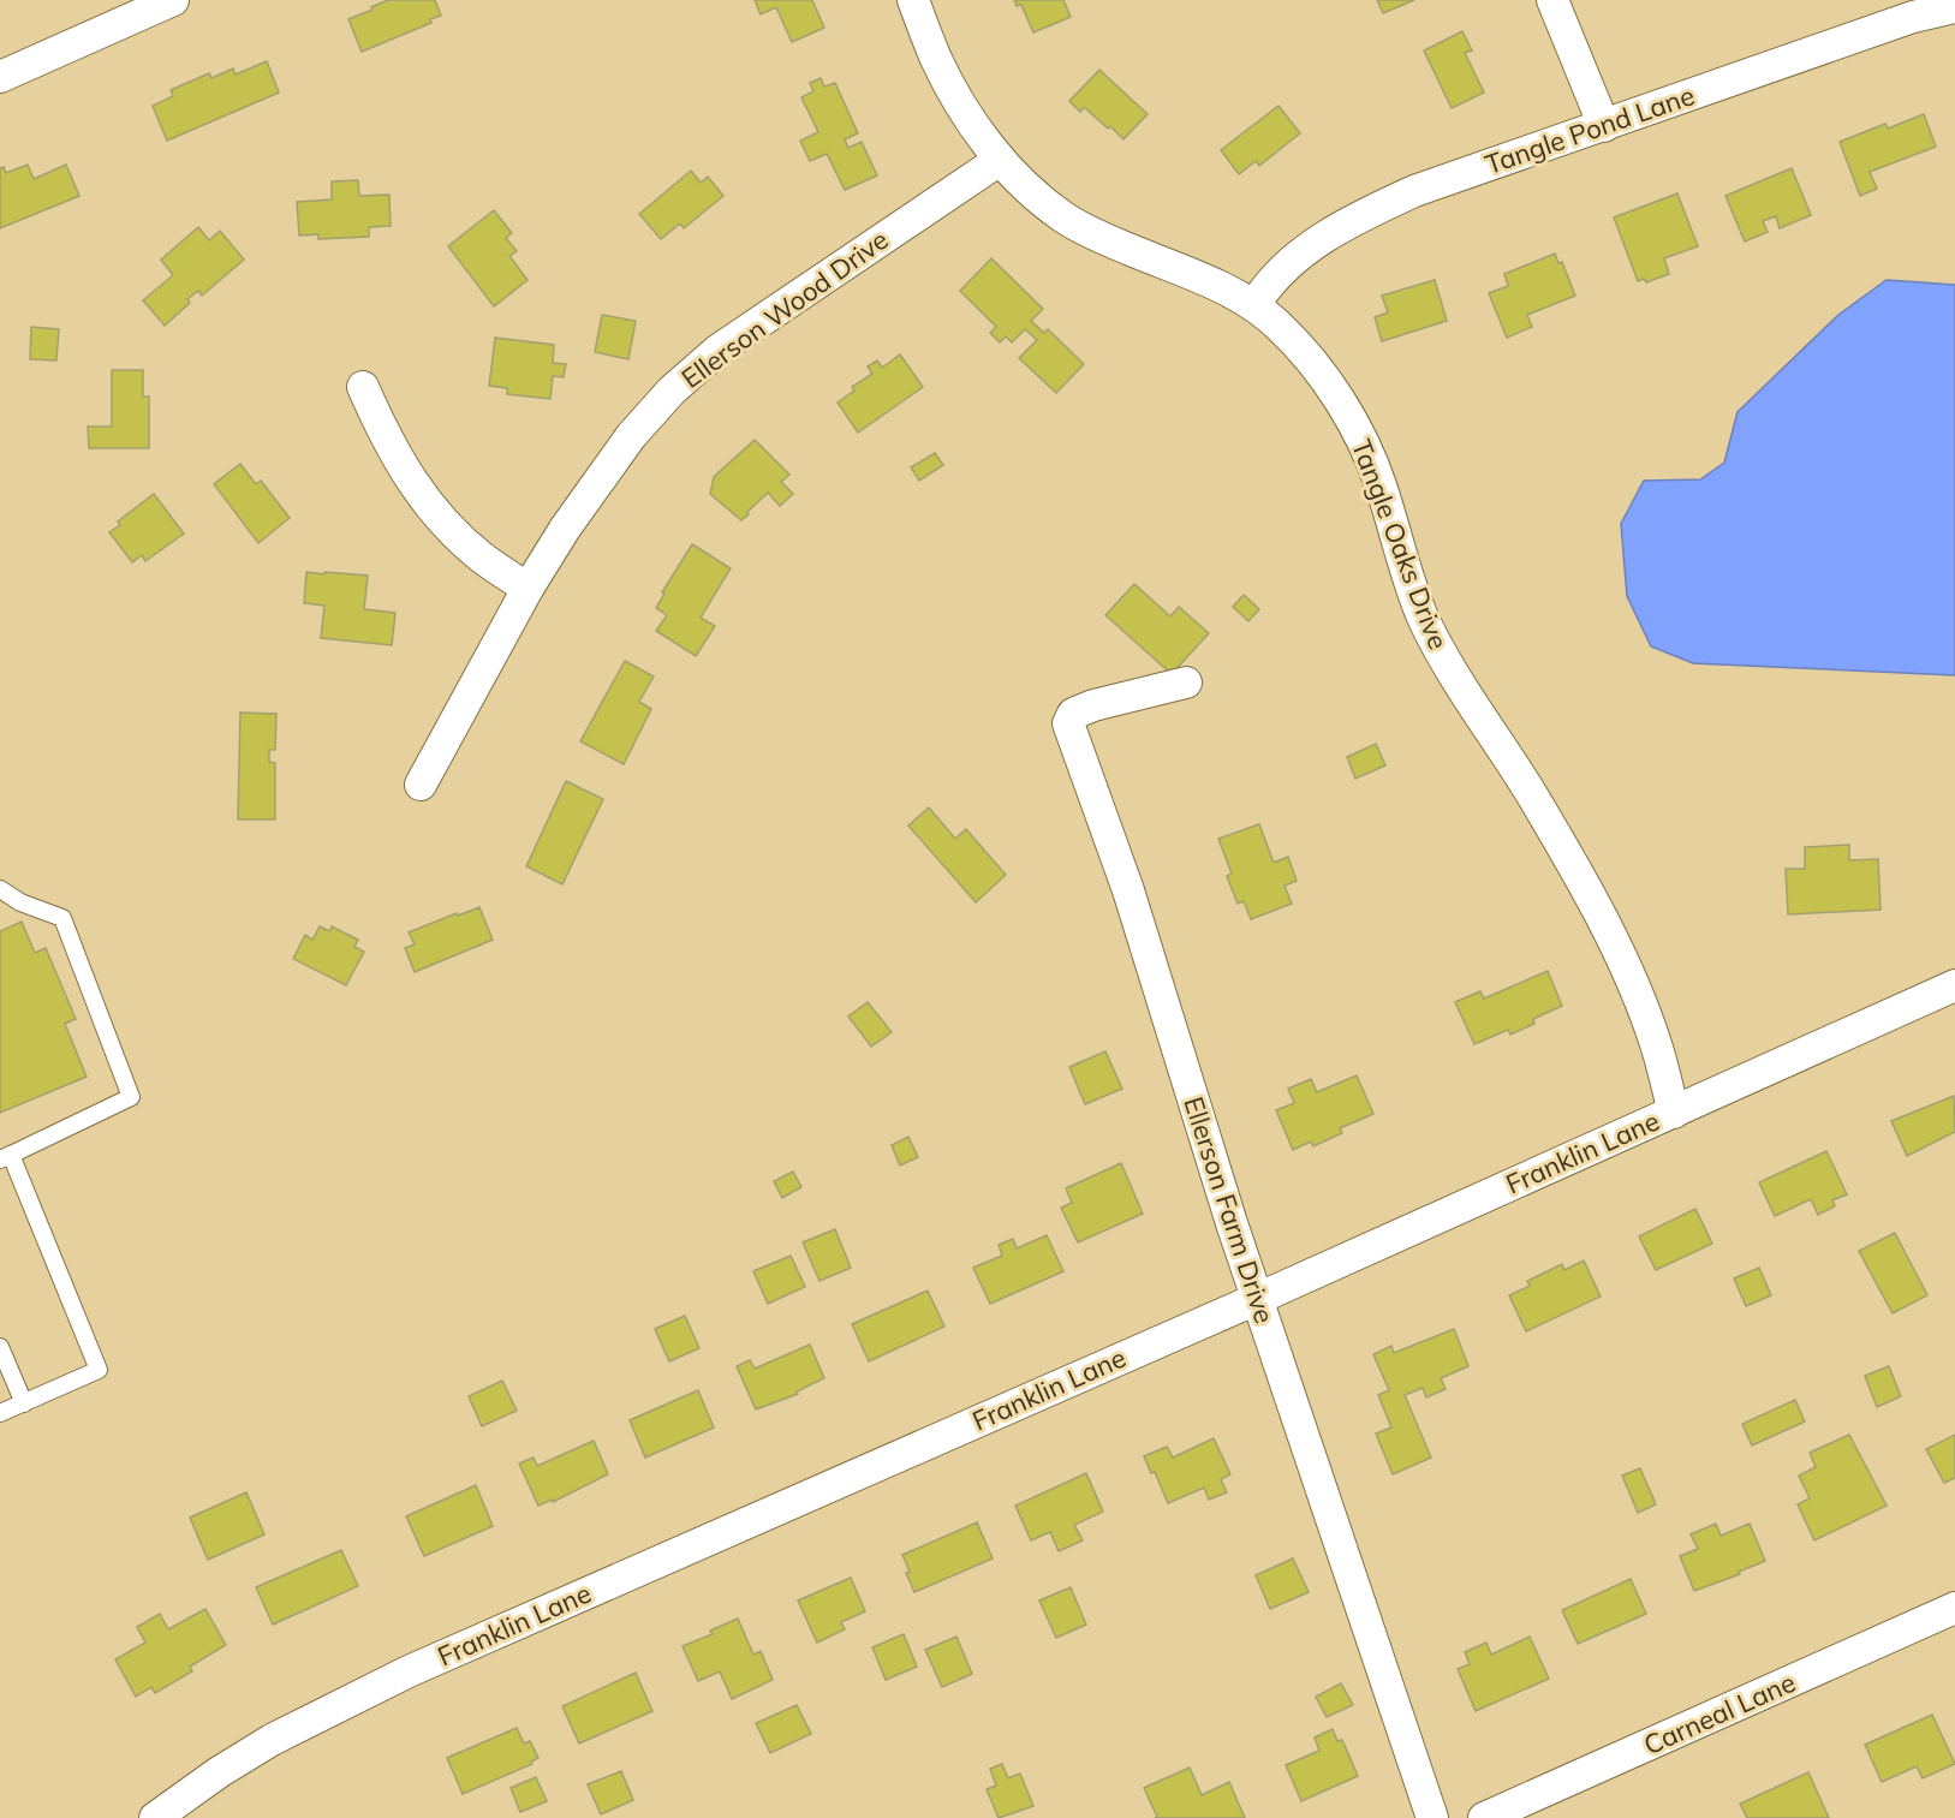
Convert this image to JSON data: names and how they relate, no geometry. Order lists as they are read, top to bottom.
{
  "streets": {
    "street": [
      "Tangle Pond Lane",
      "Ellerson Wood Drive",
      "Tangle Oaks Drive",
      "Franklin Lane",
      "Ellerson Farm Drive",
      "Carneal Lane"
    ]
  },
  "crossings": [
    ["Tangle Pond Lane", "Tangle Oaks Drive"],
    ["Ellerson Wood Drive", "Tangle Oaks Drive"],
    ["Tangle Oaks Drive", "Franklin Lane"],
    ["Franklin Lane", "Ellerson Farm Drive"]
  ]
}
